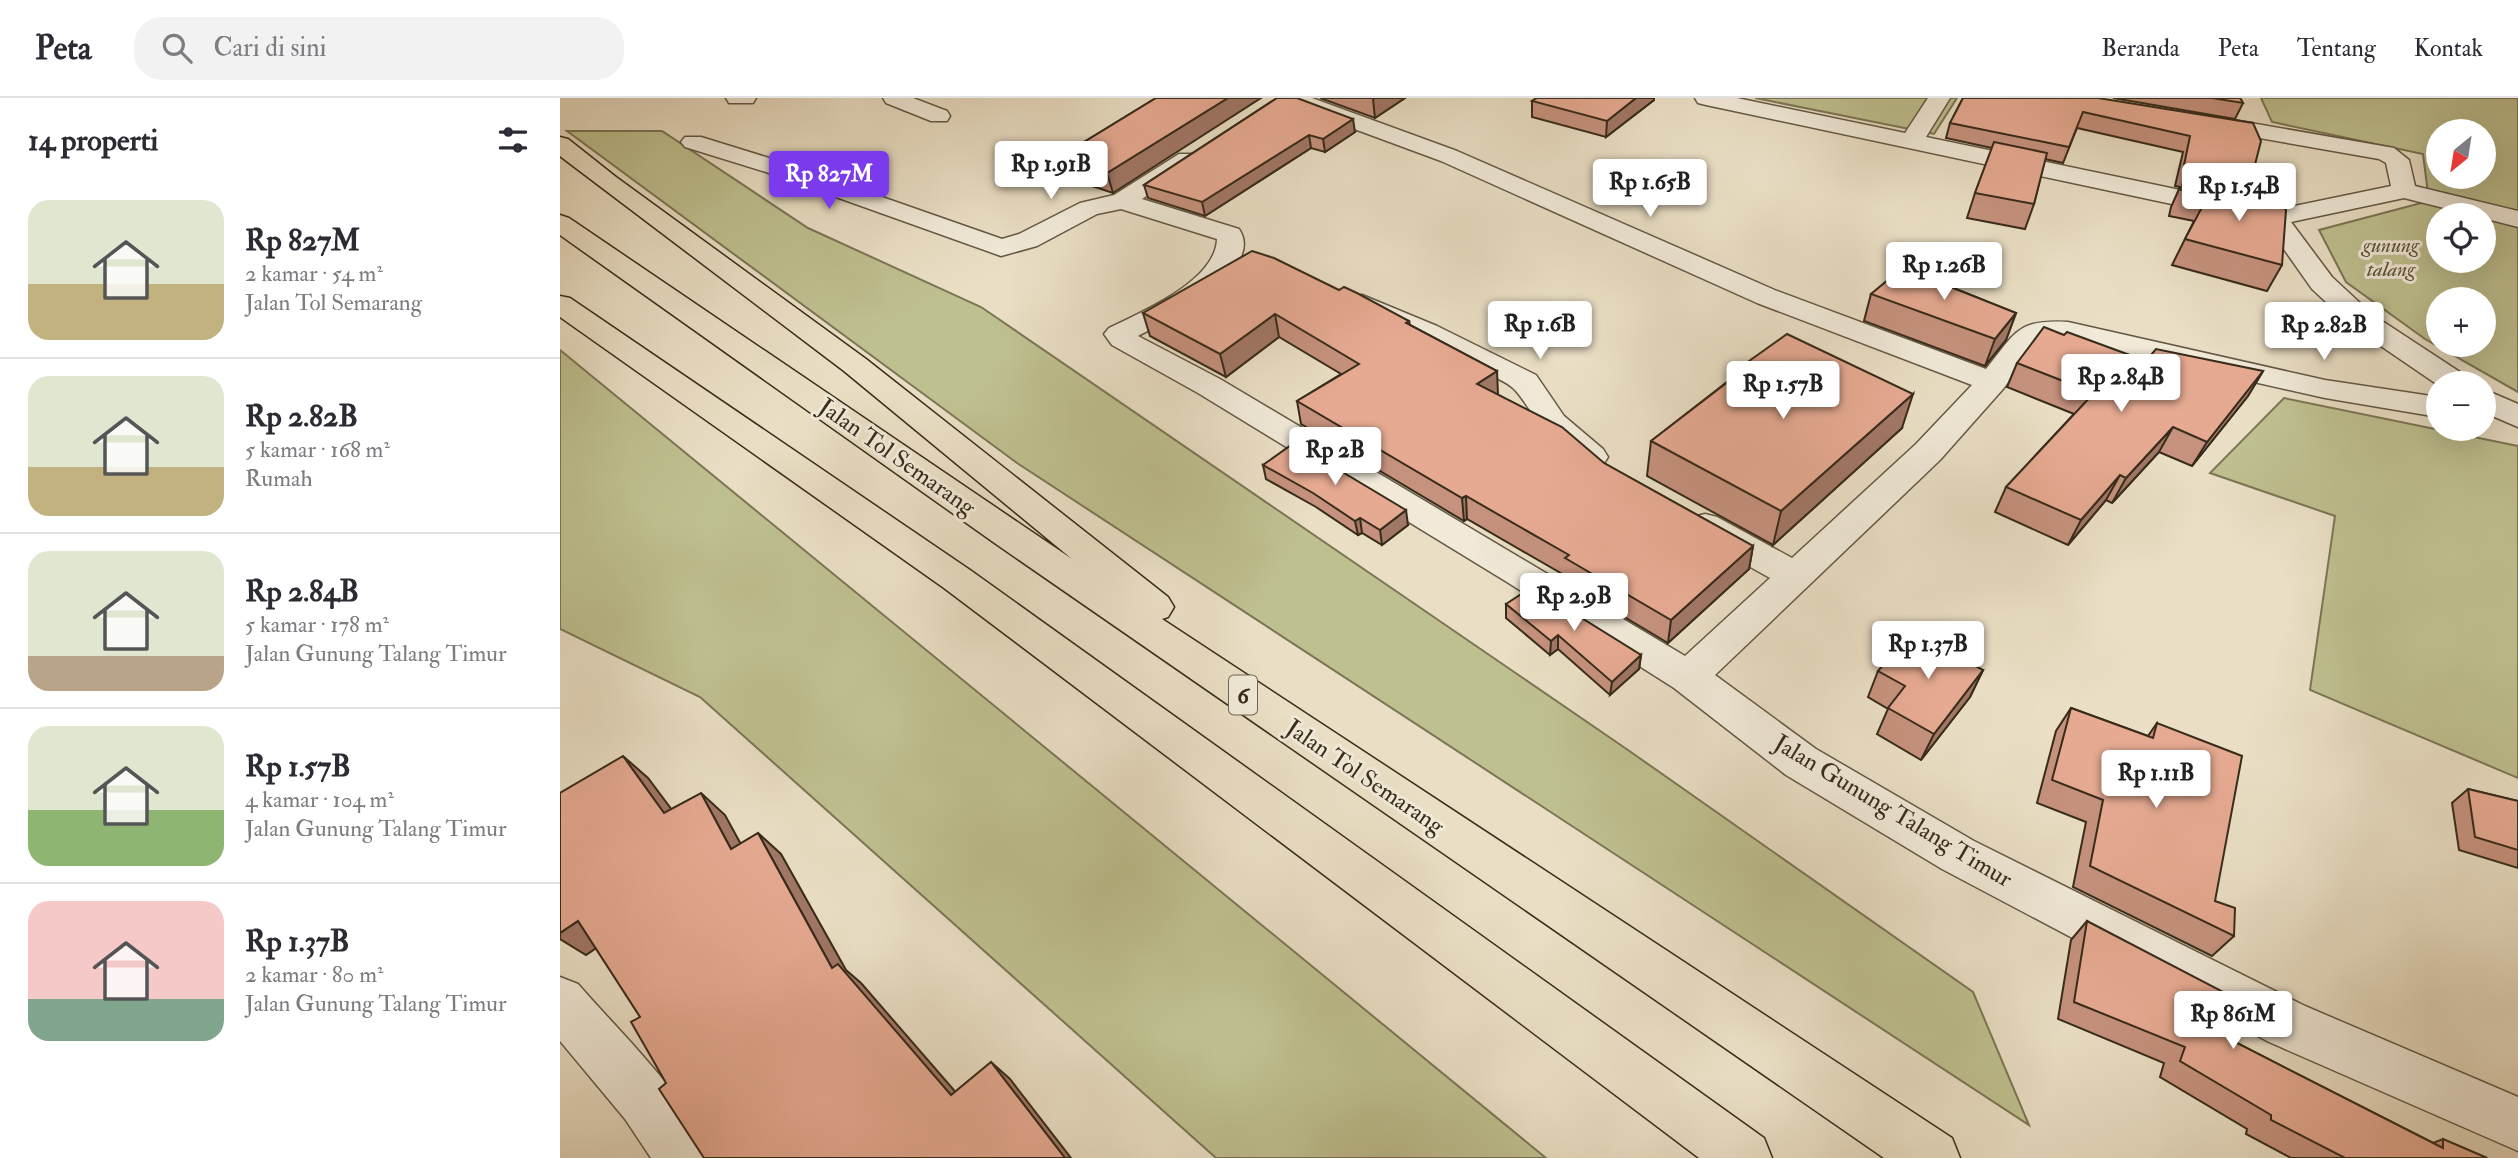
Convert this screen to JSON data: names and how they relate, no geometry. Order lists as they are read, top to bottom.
{
  "streets": {
    "highway": ["Jalan Tol Semarang", "6"],
    "street": ["Jalan Gunung Talang Timur"]
  },
  "parks": ["gunung talang"],
  "north": "bottom left",
  "page": {
    "header": "Peta",
    "search": "Cari di sini",
    "nav": [
      "Beranda",
      "Peta",
      "Tentang",
      "Kontak"
    ],
    "heading": "14 properti",
    "map_buttons": ["+", "−"],
    "price": [
      "Rp 1.91B",
      "Rp 827M",
      "Rp 1.65B",
      "Rp 1.54B",
      "Rp 1.26B",
      "Rp 1.6B",
      "Rp 2.82B",
      "Rp 2.84B",
      "Rp 1.57B",
      "Rp 2B",
      "Rp 2.9B",
      "Rp 1.37B",
      "Rp 1.11B",
      "Rp 861M"
    ],
    "list": [
      {
        "name": "Rp 827M",
        "note": "2 kamar · 54 m² · Jalan Tol Semarang"
      },
      {
        "name": "Rp 2.82B",
        "note": "5 kamar · 168 m² · Rumah"
      },
      {
        "name": "Rp 2.84B",
        "note": "5 kamar · 178 m² · Jalan Gunung Talang Timur"
      },
      {
        "name": "Rp 1.57B",
        "note": "4 kamar · 104 m² · Jalan Gunung Talang Timur"
      },
      {
        "name": "Rp 1.37B",
        "note": "2 kamar · 80 m² · Jalan Gunung Talang Timur"
      }
    ]
  }
}
